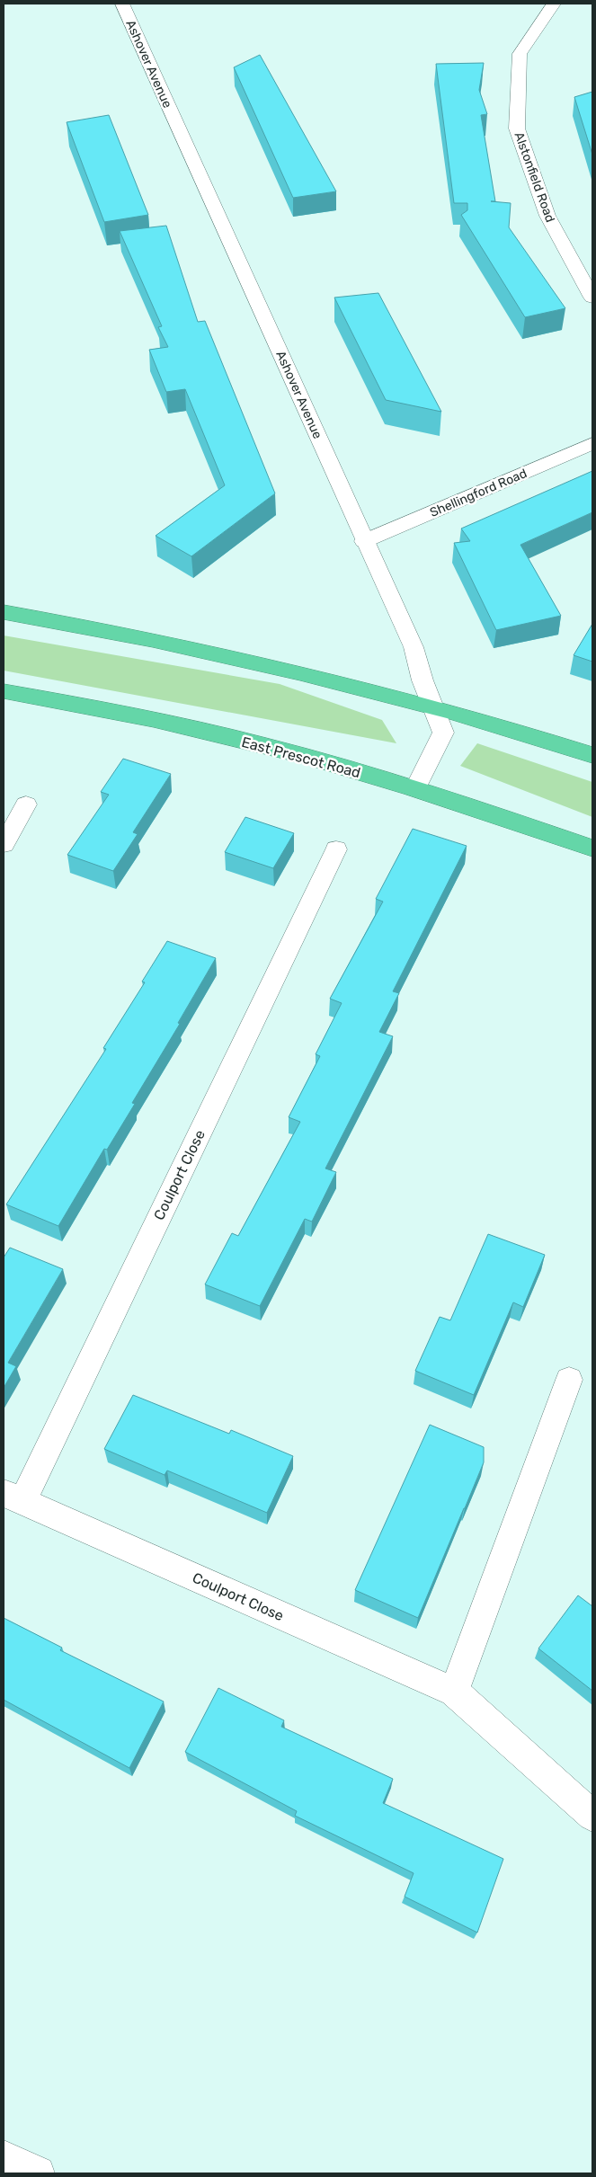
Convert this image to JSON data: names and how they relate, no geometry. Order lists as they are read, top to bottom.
{
  "streets": {
    "highway": ["East Prescot Road"],
    "street": [
      "Ashover Avenue",
      "Alstonfield Road",
      "Shellingford Road",
      "Coulport Close"
    ]
  },
  "crossings": [
    ["Ashover Avenue", "Shellingford Road"],
    ["Ashover Avenue", "East Prescot Road"]
  ]
}
